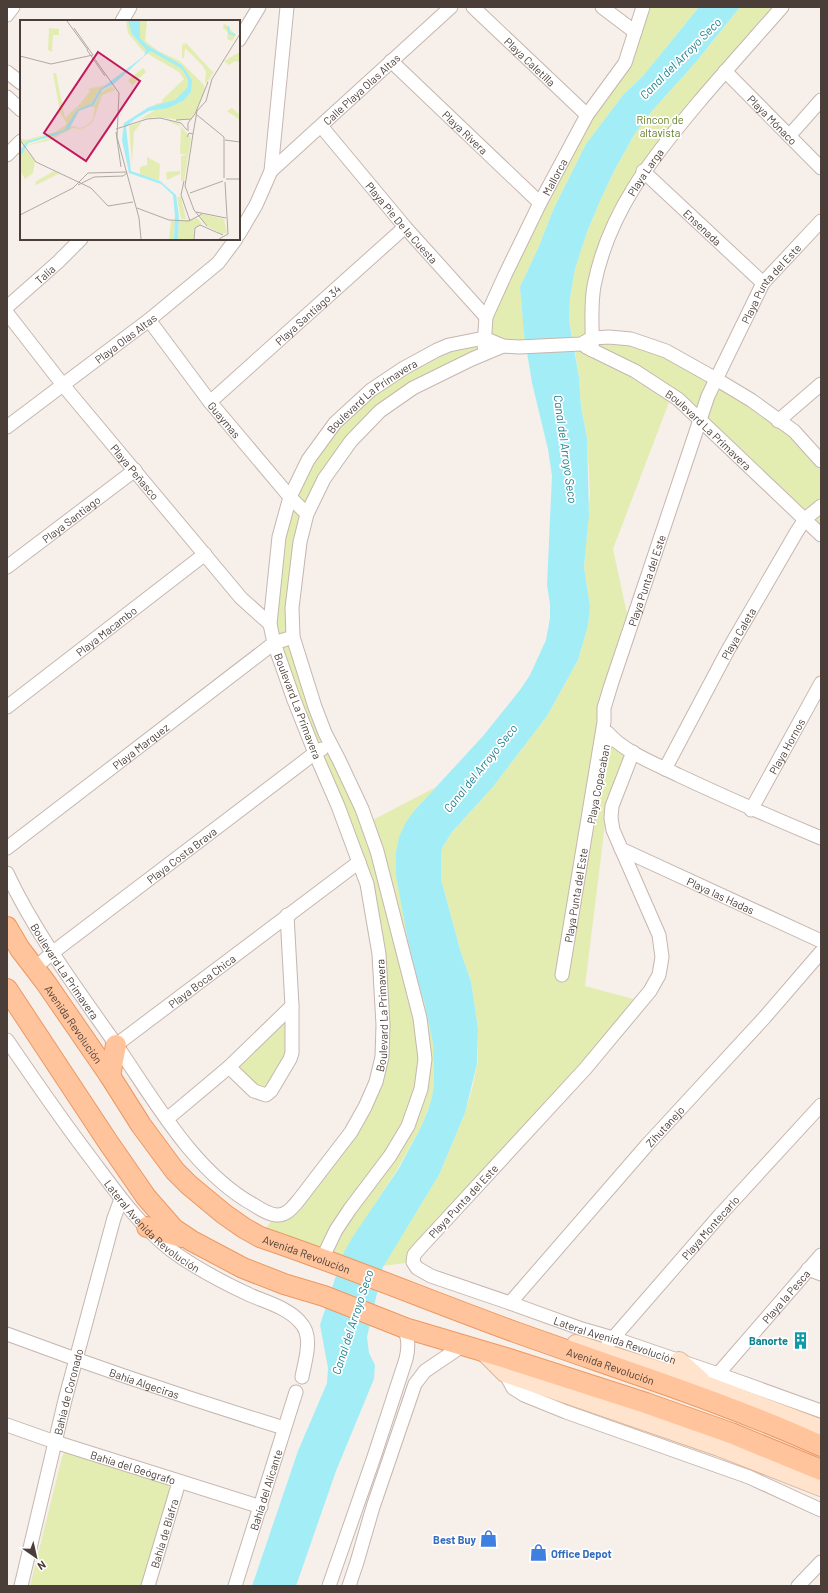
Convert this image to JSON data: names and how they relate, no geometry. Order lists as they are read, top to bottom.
{
  "streets": {
    "main road": ["Avenida Revolución"],
    "street": [
      "Playa Caletilla",
      "Calle Playa Olas Altas",
      "Playa Mónaco",
      "Playa Rivera",
      "Playa Larga",
      "Mallorca",
      "Playa Pie De la Cuesta",
      "Ensenada",
      "Talía",
      "Playa Punta del Este",
      "Playa Santiago 34",
      "Playa Olas Altas",
      "Boulevard La Primavera",
      "Guaymas",
      "Playa Peñasco",
      "Playa Santiago",
      "Playa Macambo",
      "Playa Caleta",
      "Playa Marquez",
      "Playa Hornos",
      "Playa Copacaban",
      "Playa Costa Brava",
      "Playa las Hadas",
      "Playa Boca Chica",
      "Zihutanejo",
      "Lateral Avenida Revolución",
      "Playa Montecarlo",
      "Playa la Pesca",
      "Bahía Algeciras",
      "Bahía de Coronado",
      "Bahía del Geógrafo",
      "Bahía del Alicante",
      "Bahía de Biafra"
    ]
  },
  "crossings": [
    ["Playa Caletilla", "Mallorca"],
    ["Calle Playa Olas Altas", "Playa Rivera"],
    ["Calle Playa Olas Altas", "Playa Pie De la Cuesta"],
    ["Playa Mónaco", "Playa Larga"],
    ["Playa Rivera", "Mallorca"],
    ["Playa Larga", "Ensenada"],
    ["Playa Larga", "Boulevard La Primavera"],
    ["Mallorca", "Playa Pie De la Cuesta"],
    ["Mallorca", "Boulevard La Primavera"],
    ["Playa Pie De la Cuesta", "Playa Santiago 34"],
    ["Ensenada", "Playa Punta del Este"],
    ["Playa Punta del Este", "Boulevard La Primavera"],
    ["Playa Punta del Este", "Playa Copacaban"],
    ["Playa Punta del Este", "Playa las Hadas"],
    ["Playa Punta del Este", "Lateral Avenida Revolución"],
    ["Playa Santiago 34", "Guaymas"],
    ["Playa Olas Altas", "Guaymas"],
    ["Playa Olas Altas", "Playa Peñasco"],
    ["Boulevard La Primavera", "Guaymas"],
    ["Boulevard La Primavera", "Playa Peñasco"],
    ["Boulevard La Primavera", "Playa Caleta"],
    ["Boulevard La Primavera", "Playa Marquez"],
    ["Boulevard La Primavera", "Playa Costa Brava"],
    ["Boulevard La Primavera", "Playa Boca Chica"],
    ["Boulevard La Primavera", "Avenida Revolución"],
    ["Playa Peñasco", "Playa Santiago"],
    ["Playa Peñasco", "Playa Macambo"],
    ["Playa Caleta", "Playa Copacaban"],
    ["Playa Hornos", "Playa Copacaban"],
    ["Playa Costa Brava", "Avenida Revolución"],
    ["Zihutanejo", "Lateral Avenida Revolución"],
    ["Lateral Avenida Revolución", "Playa Montecarlo"],
    ["Lateral Avenida Revolución", "Bahía de Coronado"],
    ["Bahía Algeciras", "Bahía de Coronado"],
    ["Bahía Algeciras", "Bahía del Alicante"],
    ["Bahía de Coronado", "Bahía del Geógrafo"],
    ["Bahía del Geógrafo", "Bahía del Alicante"],
    ["Bahía del Geógrafo", "Bahía de Biafra"]
  ],
  "water": ["Canal del Arroyo Seco"],
  "parks": ["Rincon de altavista"],
  "places": {
    "building": ["Banorte"],
    "shop": ["Best Buy", "Office Depot"]
  },
  "north": "bottom right"
}
